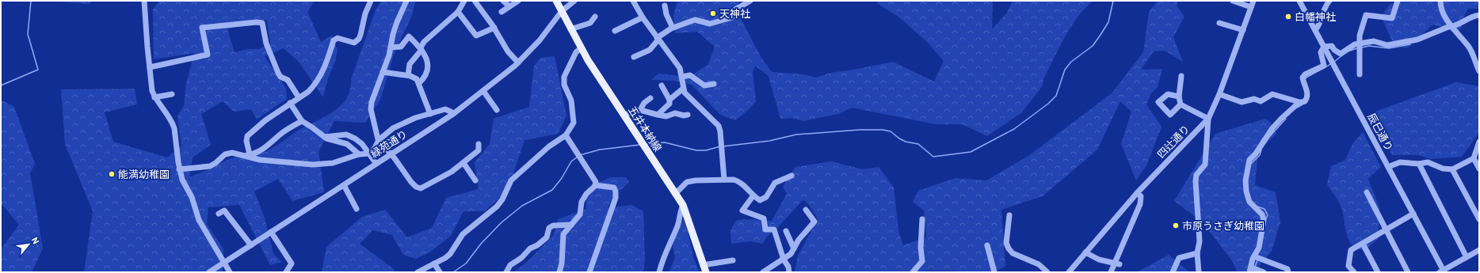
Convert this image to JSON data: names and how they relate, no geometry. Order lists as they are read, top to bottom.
{
  "streets": {
    "main road": ["五井本納線"],
    "street": ["辰巳通り", "四辻通り", "緑苑通り"]
  },
  "crossings": [
    ["五井本納線", "緑苑通り"]
  ],
  "places": [
    "天神社",
    "白幡神社",
    "能満幼稚園",
    "市原うさぎ幼稚園"
  ],
  "north": "top right"
}
